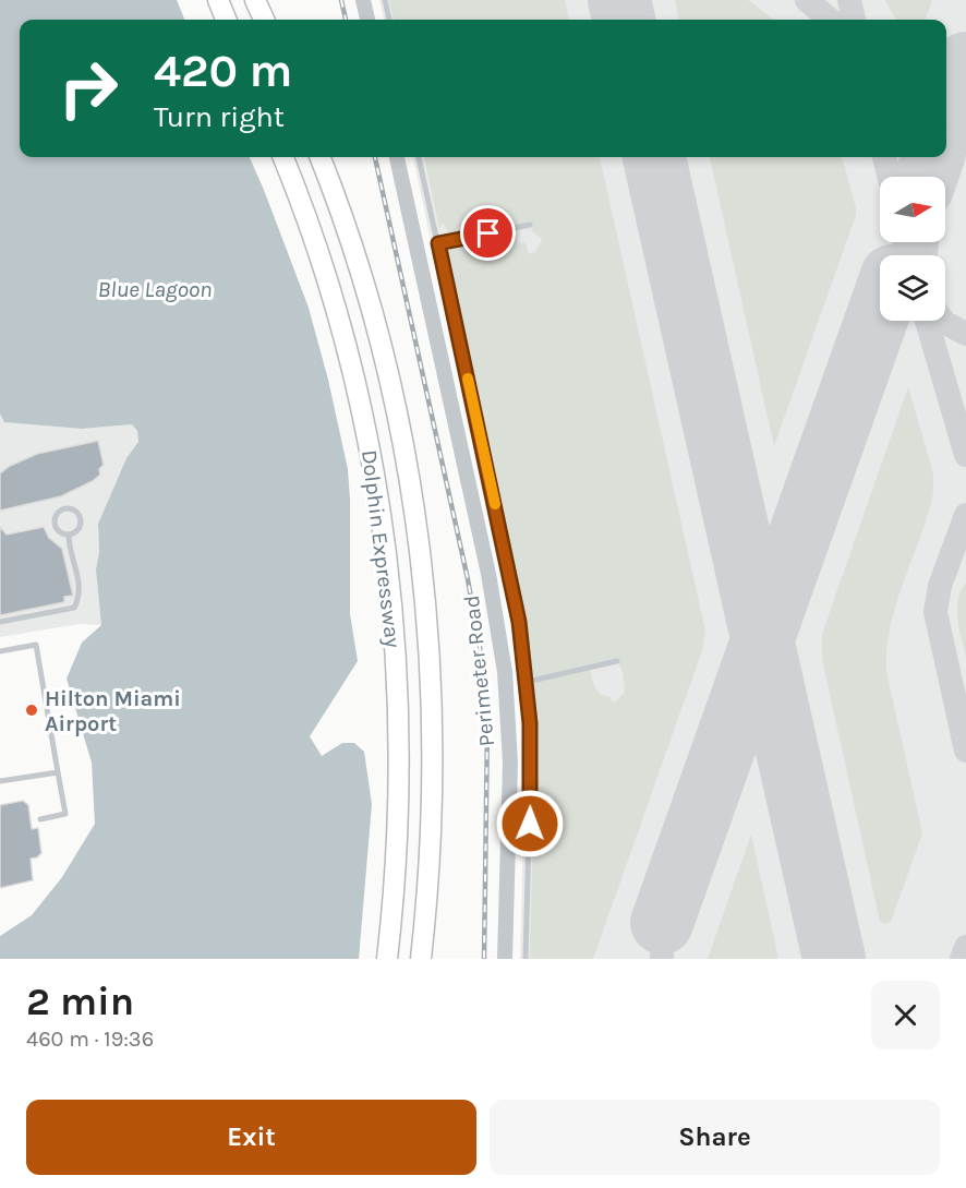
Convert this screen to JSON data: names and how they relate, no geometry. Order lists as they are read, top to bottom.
{
  "streets": {
    "highway": ["Dolphin Expressway"],
    "street": ["Perimeter Road"]
  },
  "water": ["Blue Lagoon"],
  "places": ["Hilton Miami Airport"],
  "north": "right",
  "page": {
    "turn": ["420 m", "Turn right"],
    "heading": ["2 min", "460 m · 19:36"],
    "buttons": ["Exit", "Share"]
  }
}
